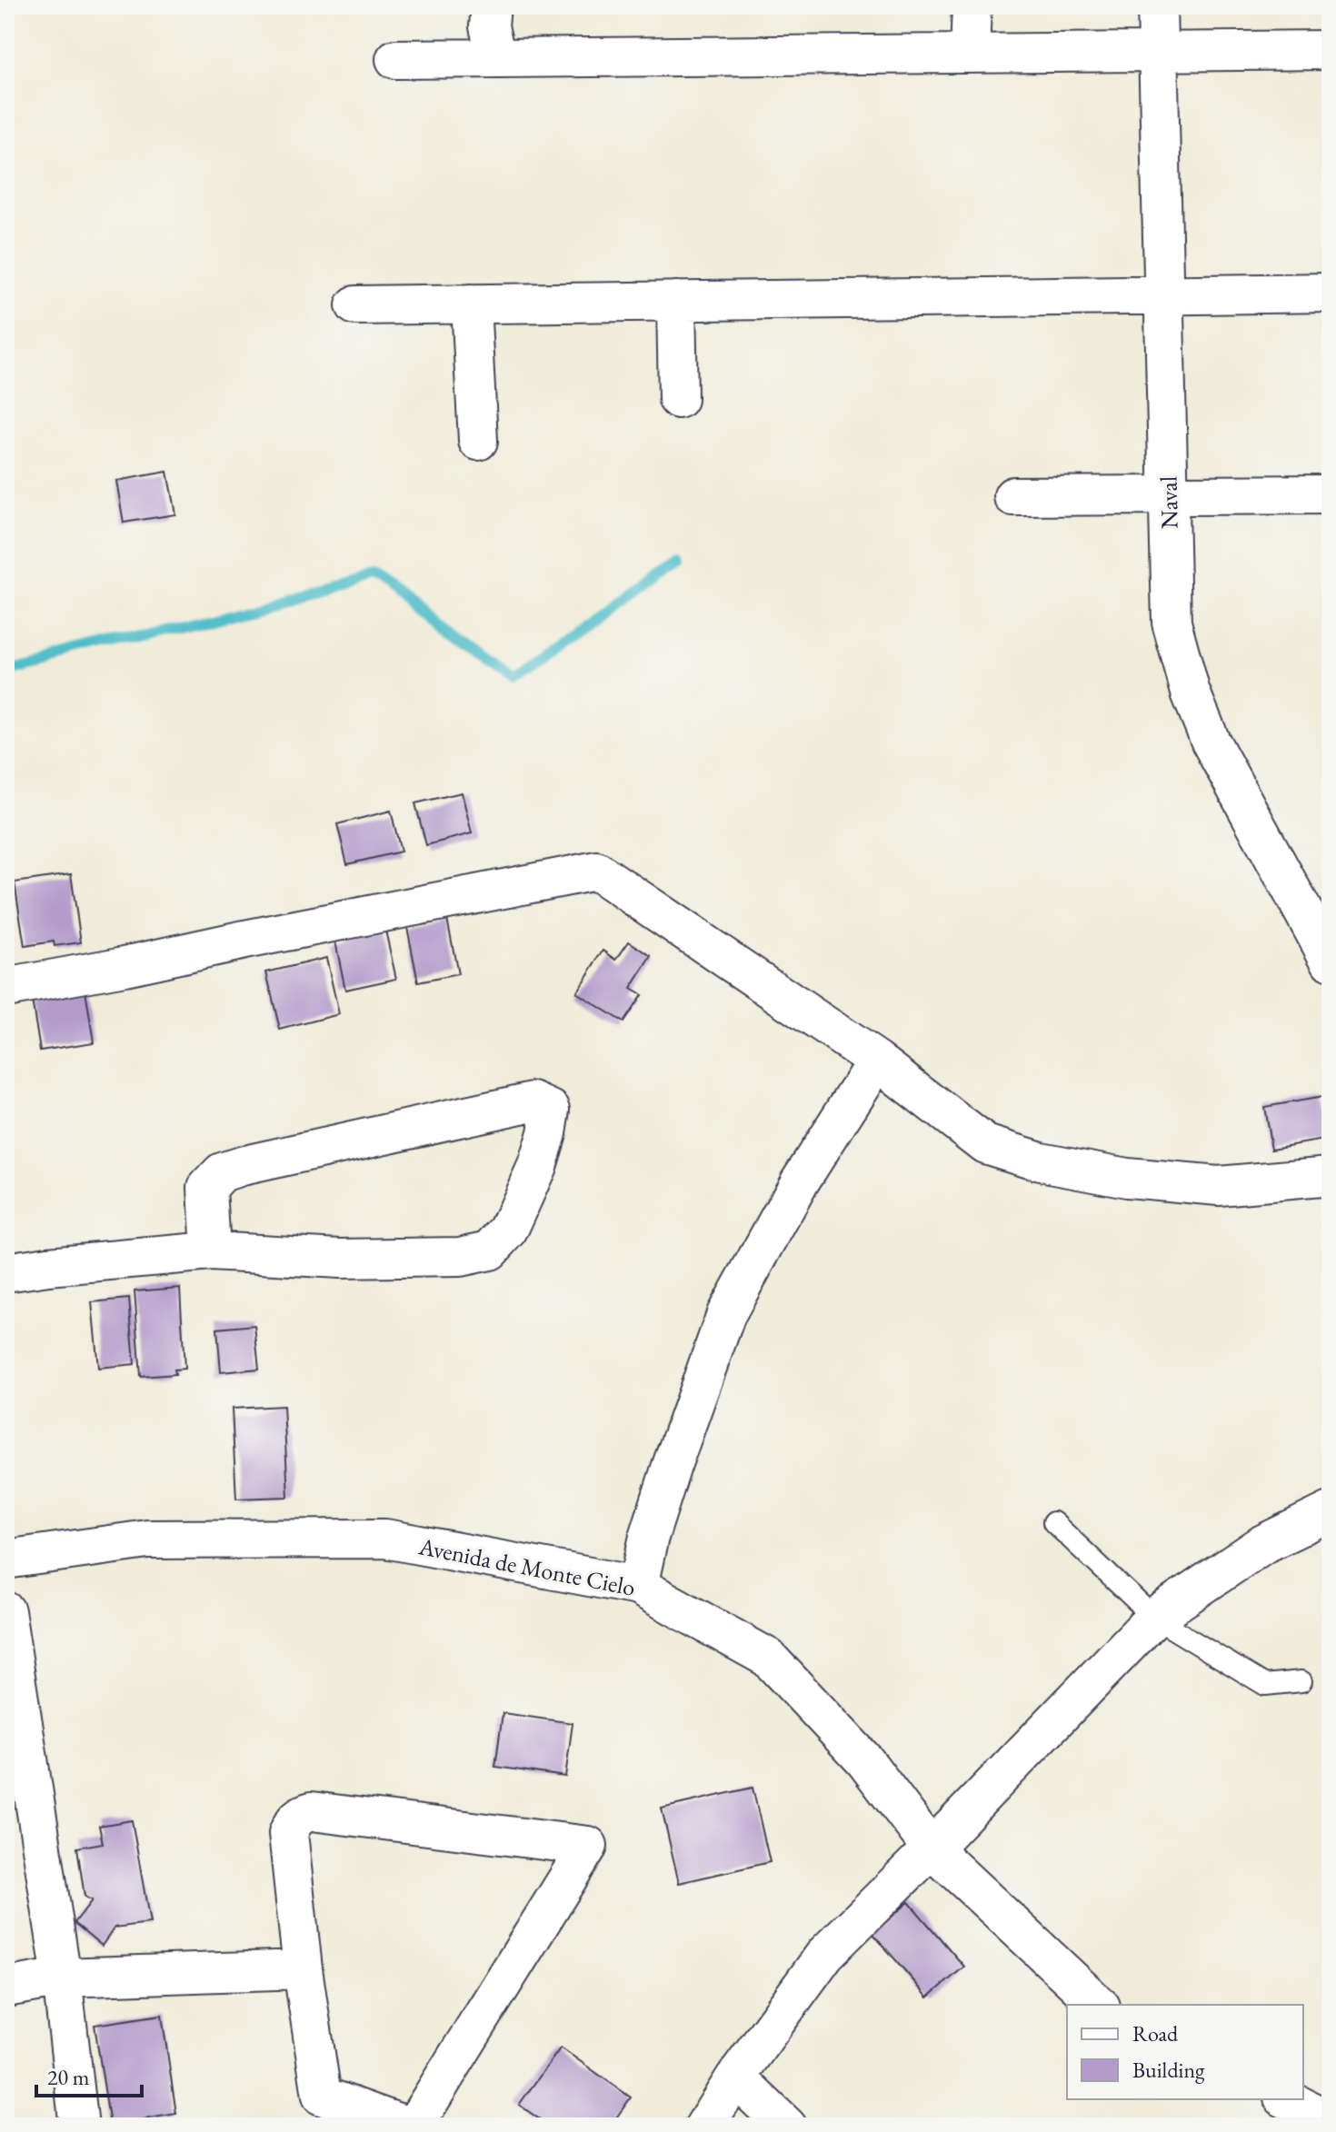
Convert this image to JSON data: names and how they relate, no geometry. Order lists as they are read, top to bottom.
{
  "streets": {
    "street": ["Naval", "Avenida de Monte Cielo"]
  },
  "legend": ["Road", "Building"],
  "scale_bar": "20 m"
}
